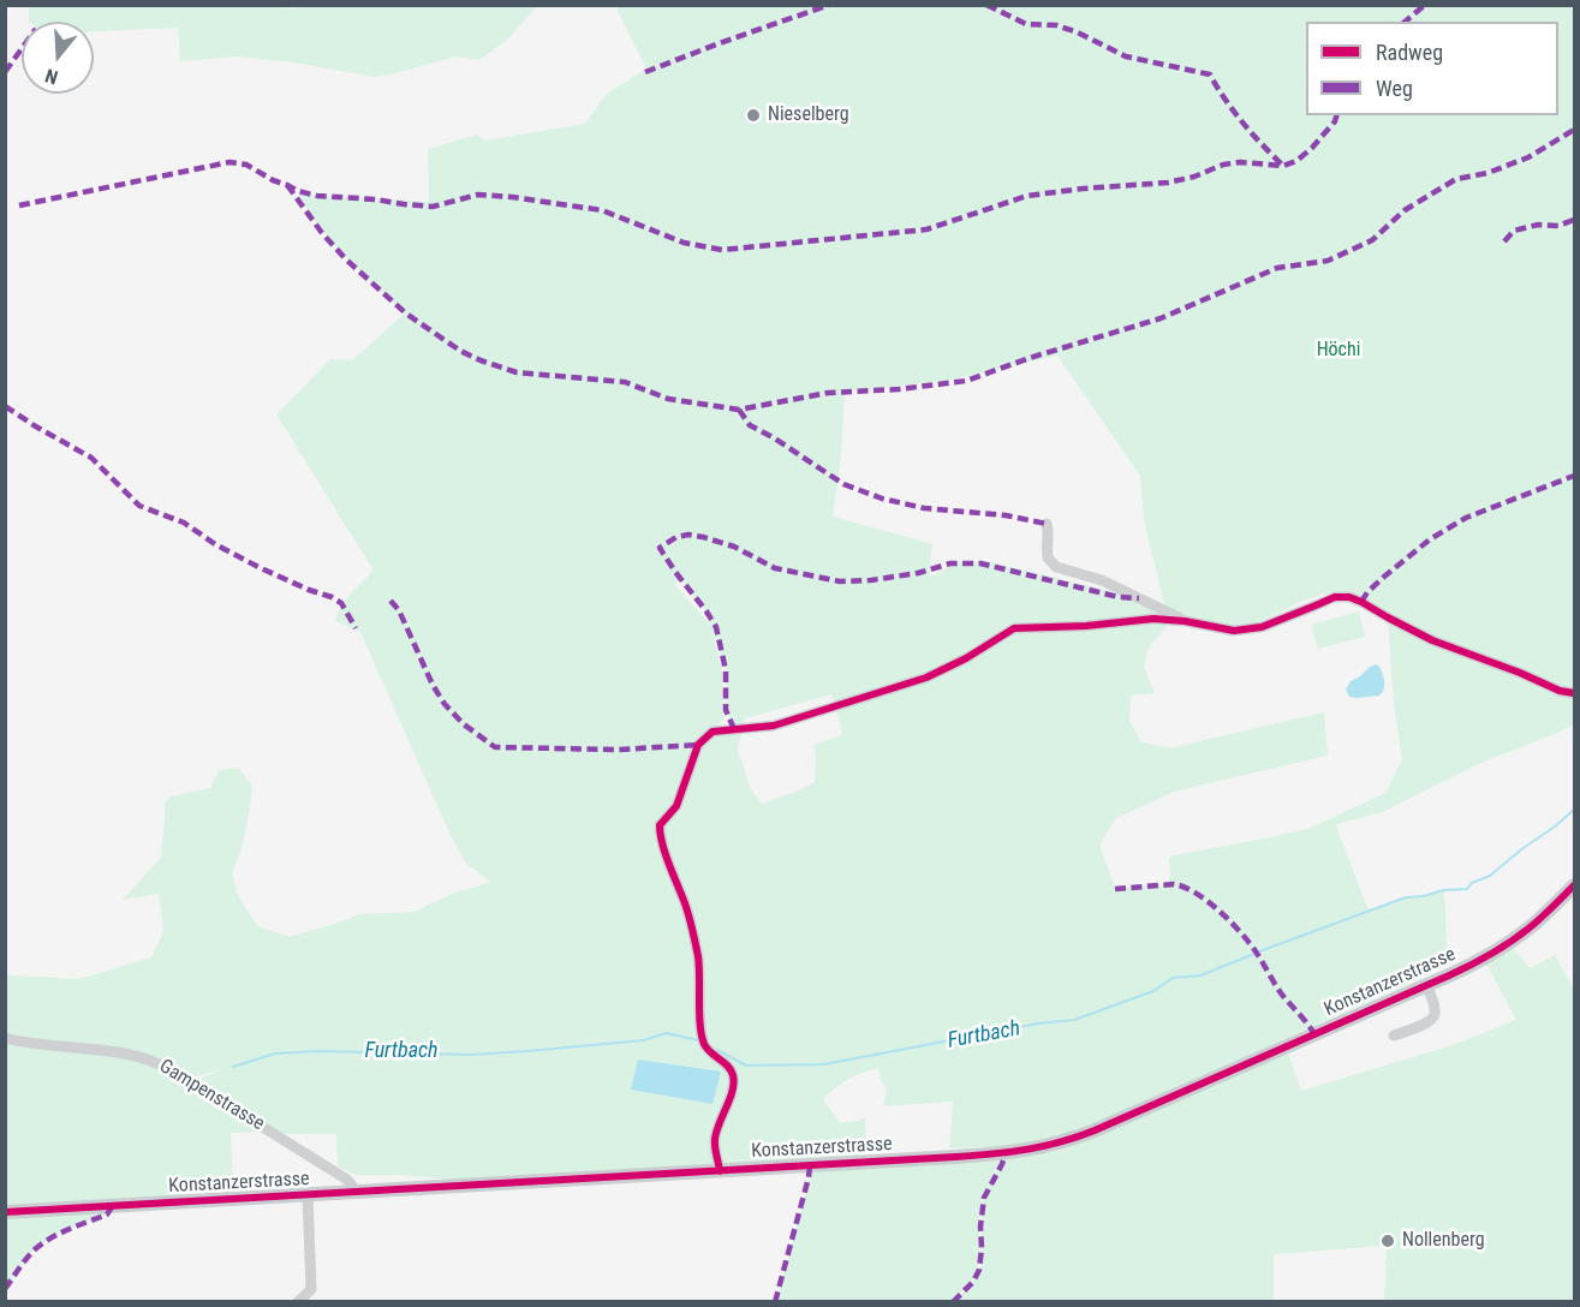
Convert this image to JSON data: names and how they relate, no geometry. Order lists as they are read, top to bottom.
{
  "streets": {
    "main road": ["Konstanzerstrasse"],
    "street": ["Gampenstrasse"]
  },
  "crossings": [
    ["Konstanzerstrasse", "Gampenstrasse"]
  ],
  "water": ["Furtbach"],
  "parks": ["Höchi"],
  "places": ["Nieselberg", "Nollenberg"],
  "legend": ["Radweg", "Weg"],
  "north": "bottom"
}
